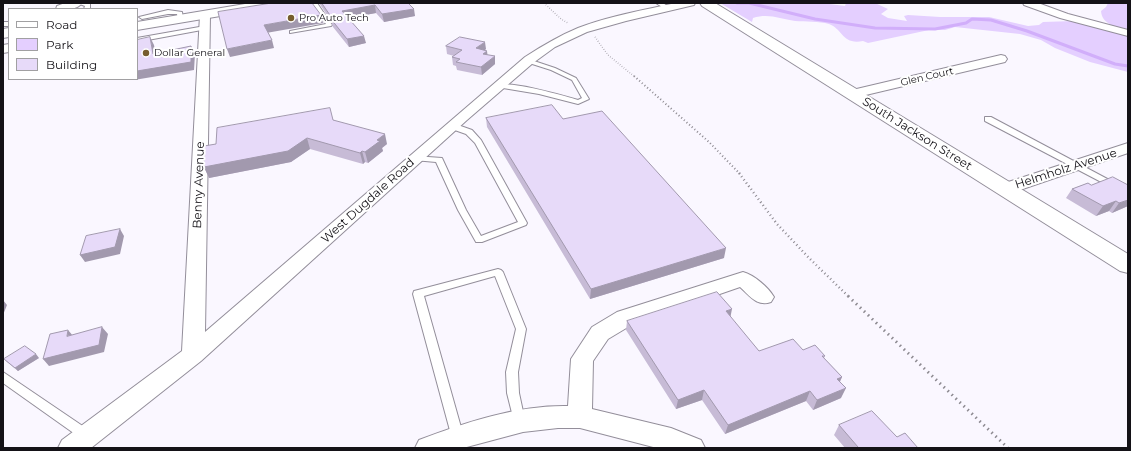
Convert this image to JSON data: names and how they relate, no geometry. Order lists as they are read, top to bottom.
{
  "streets": {
    "street": [
      "Glen Court",
      "South Jackson Street",
      "Helmholz Avenue",
      "Benny Avenue",
      "West Dugdale Road"
    ]
  },
  "crossings": [
    ["Glen Court", "South Jackson Street"],
    ["South Jackson Street", "Helmholz Avenue"],
    ["Benny Avenue", "West Dugdale Road"]
  ],
  "places": ["Pro Auto Tech", "Dollar General"],
  "legend": ["Road", "Park", "Building"]
}
